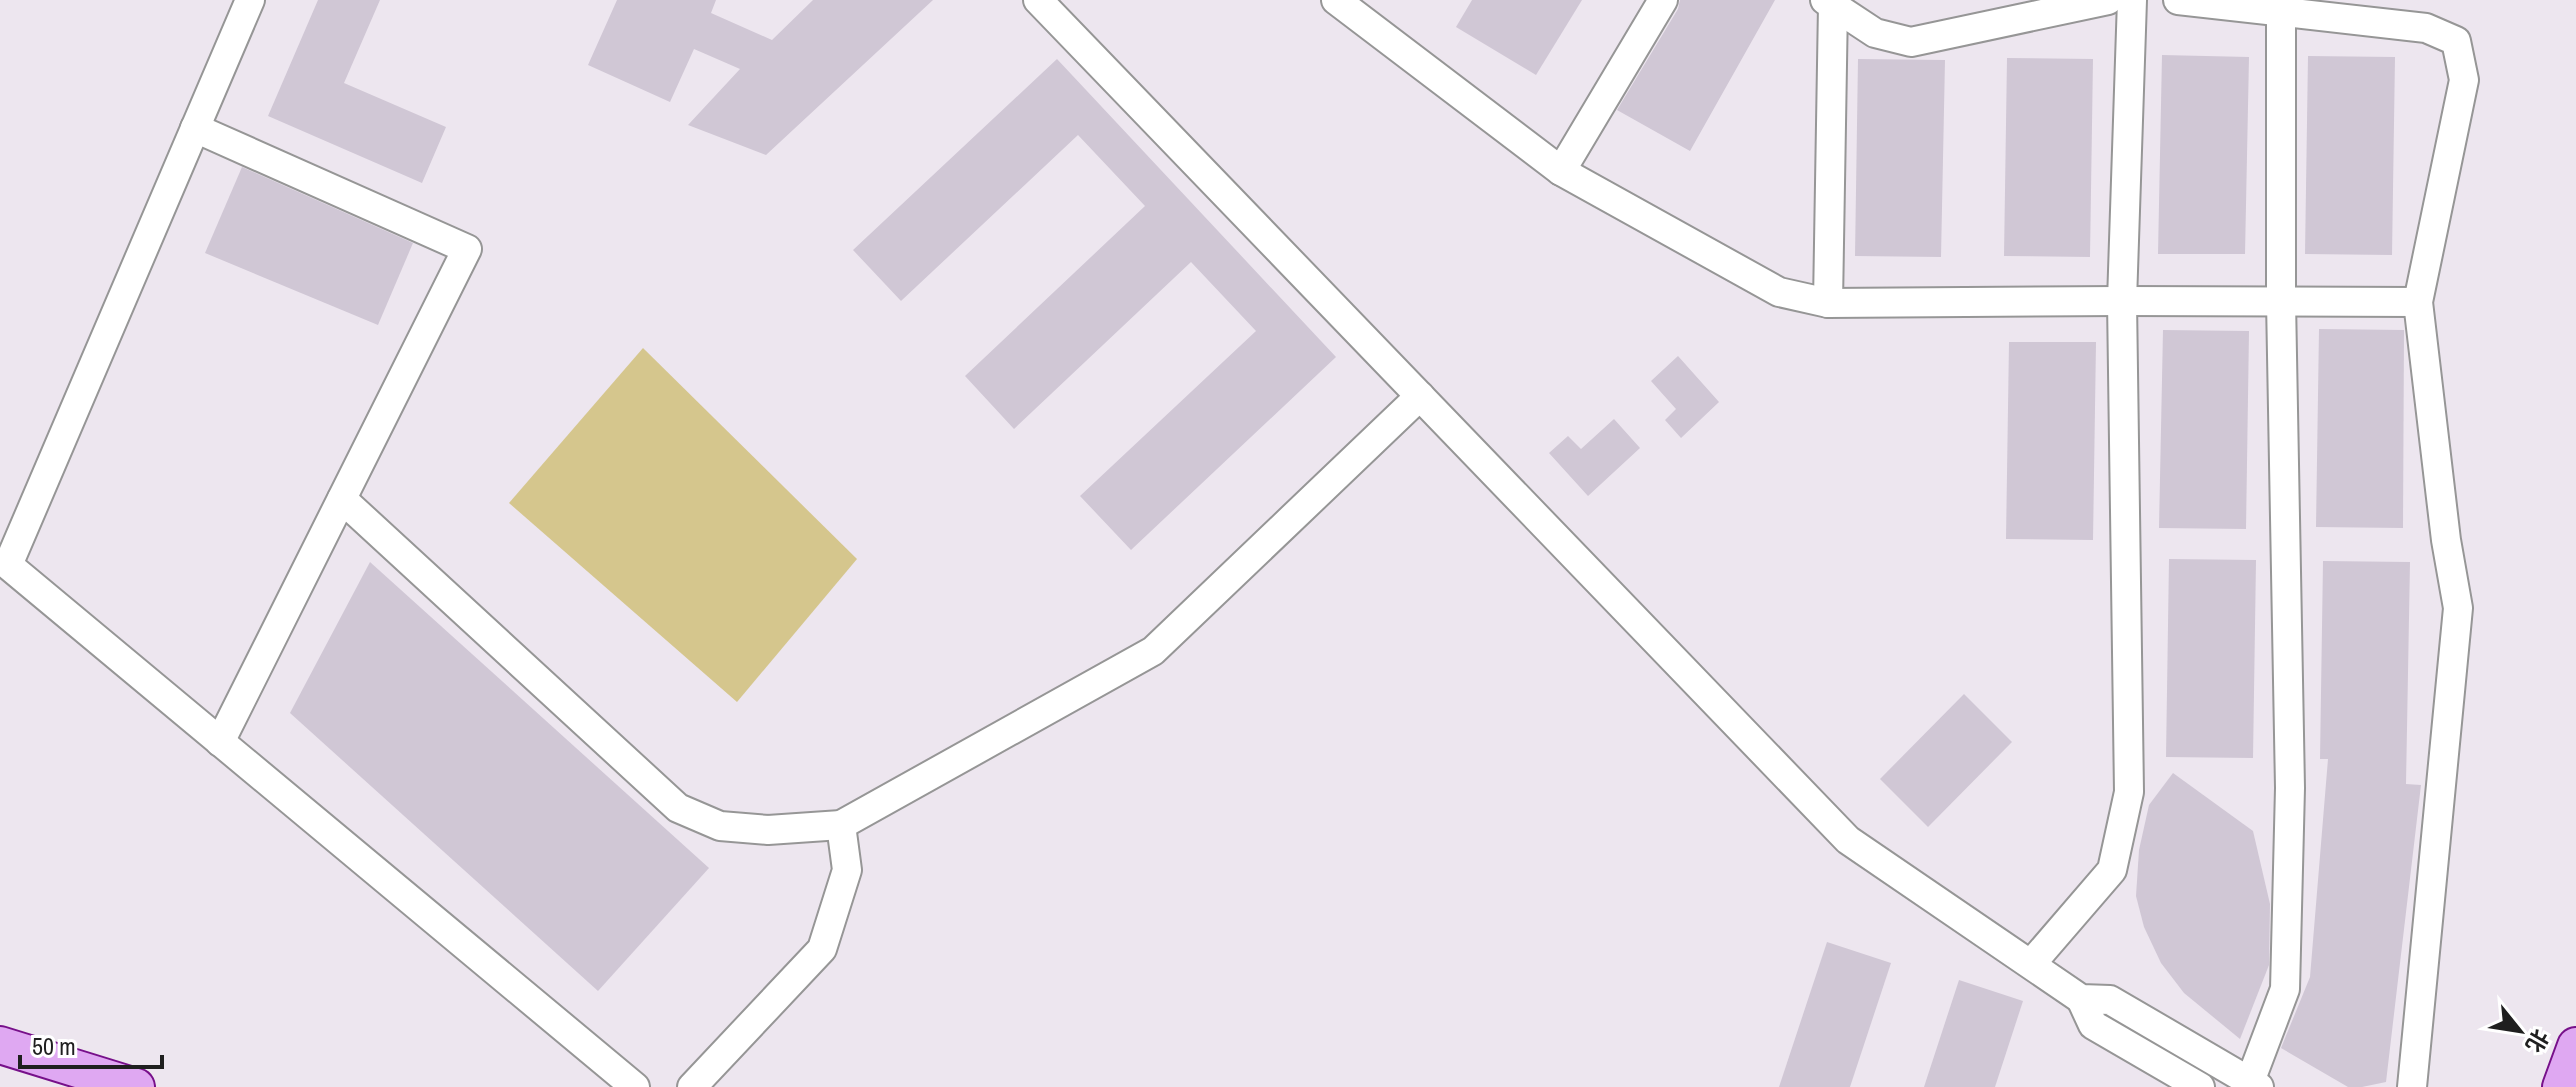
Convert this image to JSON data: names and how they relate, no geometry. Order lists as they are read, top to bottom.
{
  "scale_bar": "50 m",
  "north": "bottom right"
}
